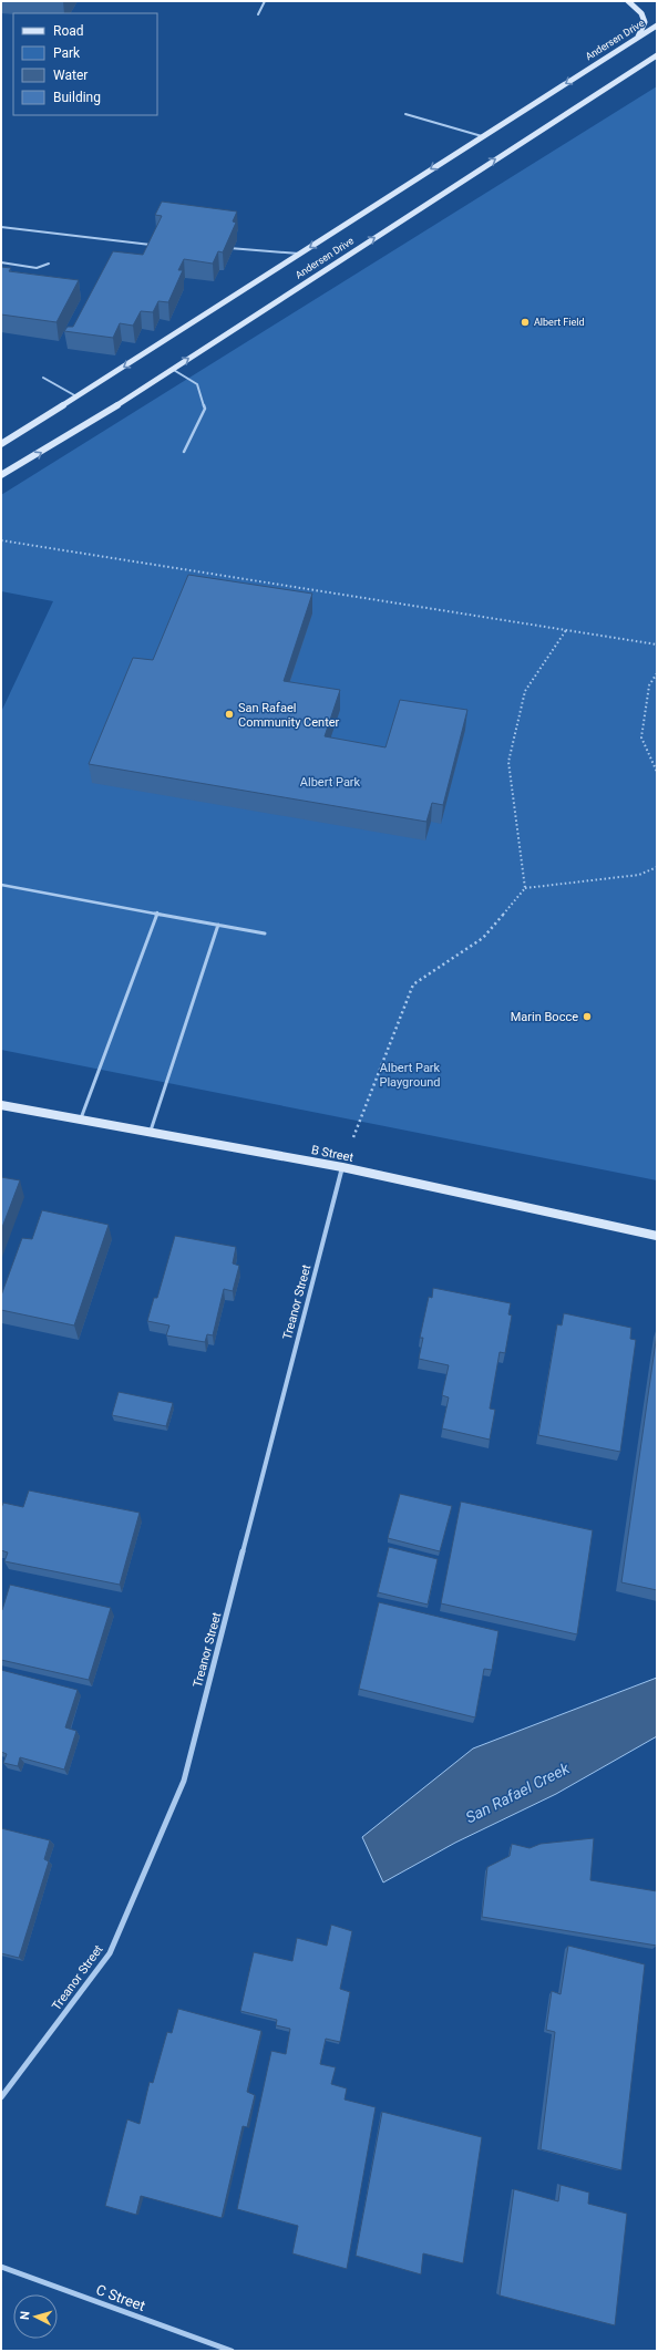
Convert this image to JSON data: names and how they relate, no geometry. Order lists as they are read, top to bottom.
{
  "streets": {
    "main road": ["Andersen Drive", "B Street"],
    "street": ["Treanor Street", "C Street"]
  },
  "crossings": [
    ["B Street", "Treanor Street"]
  ],
  "water": ["San Rafael Creek"],
  "parks": ["Albert Park", "Albert Park Playground"],
  "places": ["Albert Field", "San Rafael Community Center", "Marin Bocce"],
  "legend": [
    "Road",
    "Park",
    "Water",
    "Building"
  ],
  "north": "left"
}
